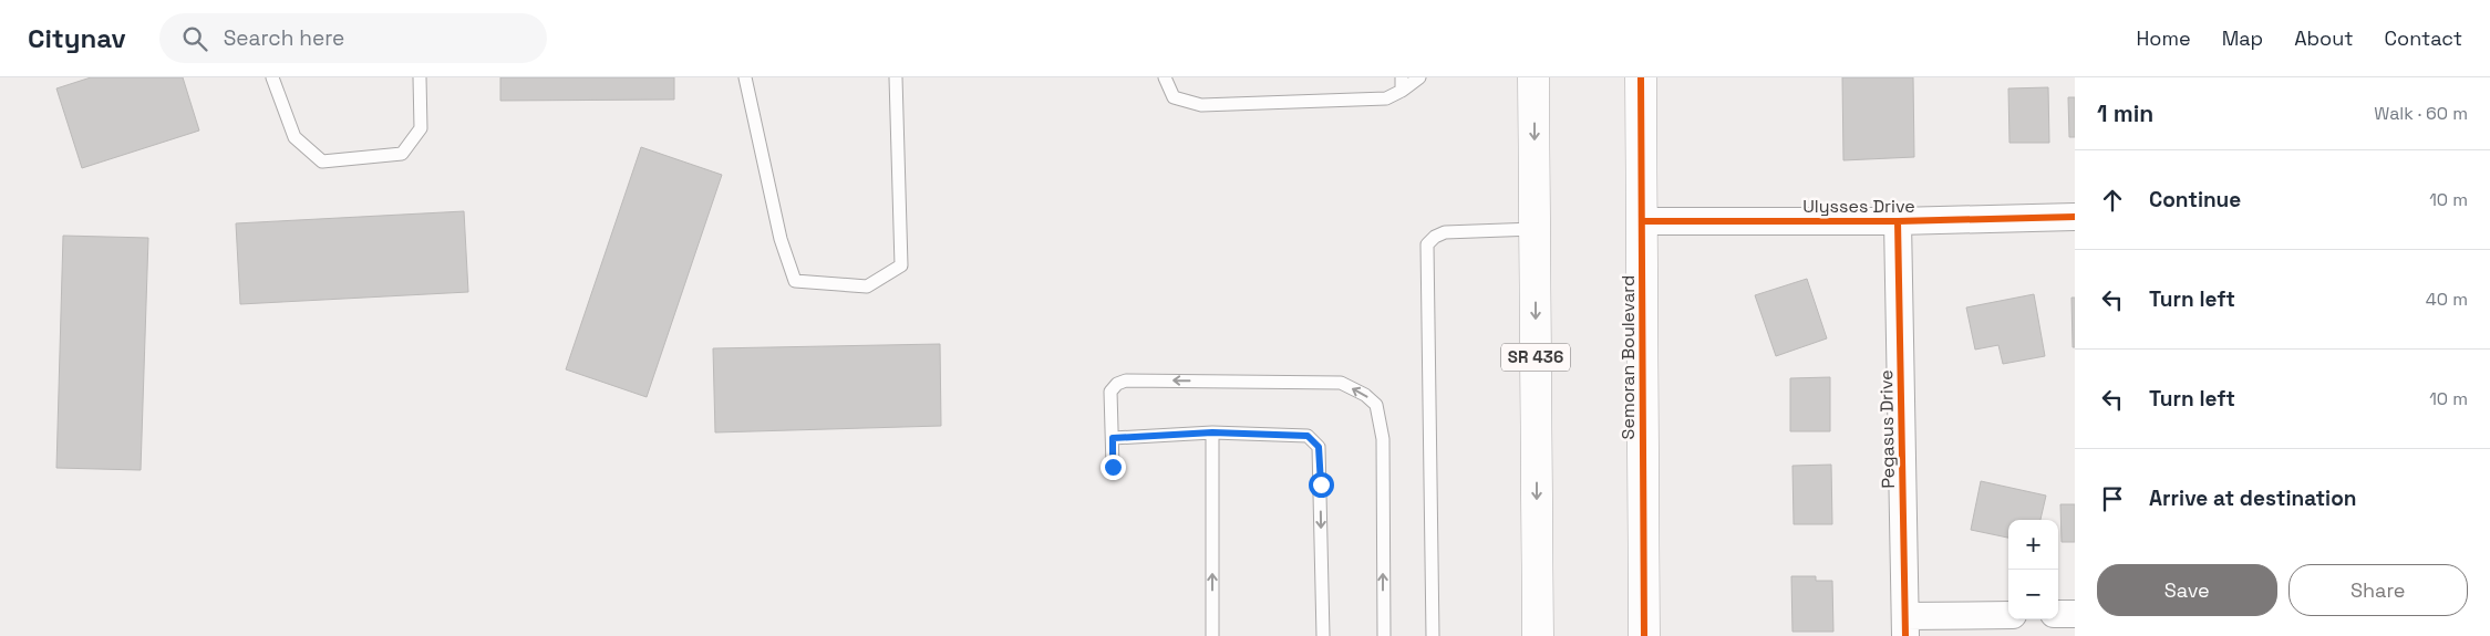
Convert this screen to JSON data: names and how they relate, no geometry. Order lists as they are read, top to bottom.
{
  "streets": {
    "main road": ["SR 436", "Semoran Boulevard"],
    "street": ["Ulysses Drive", "Pegasus Drive"]
  },
  "crossings": [
    ["Ulysses Drive", "Semoran Boulevard"],
    ["Ulysses Drive", "Pegasus Drive"]
  ],
  "page": {
    "header": "Citynav",
    "search": "Search here",
    "nav": [
      "Home",
      "Map",
      "About",
      "Contact"
    ],
    "heading": ["1 min", "Walk · 60 m"],
    "list": [
      ["Continue", "10 m"],
      ["Turn left", "40 m"],
      ["Turn left", "10 m"],
      "Arrive at destination"
    ],
    "map_buttons": ["+", "−"],
    "buttons": ["Save", "Share"]
  }
}
